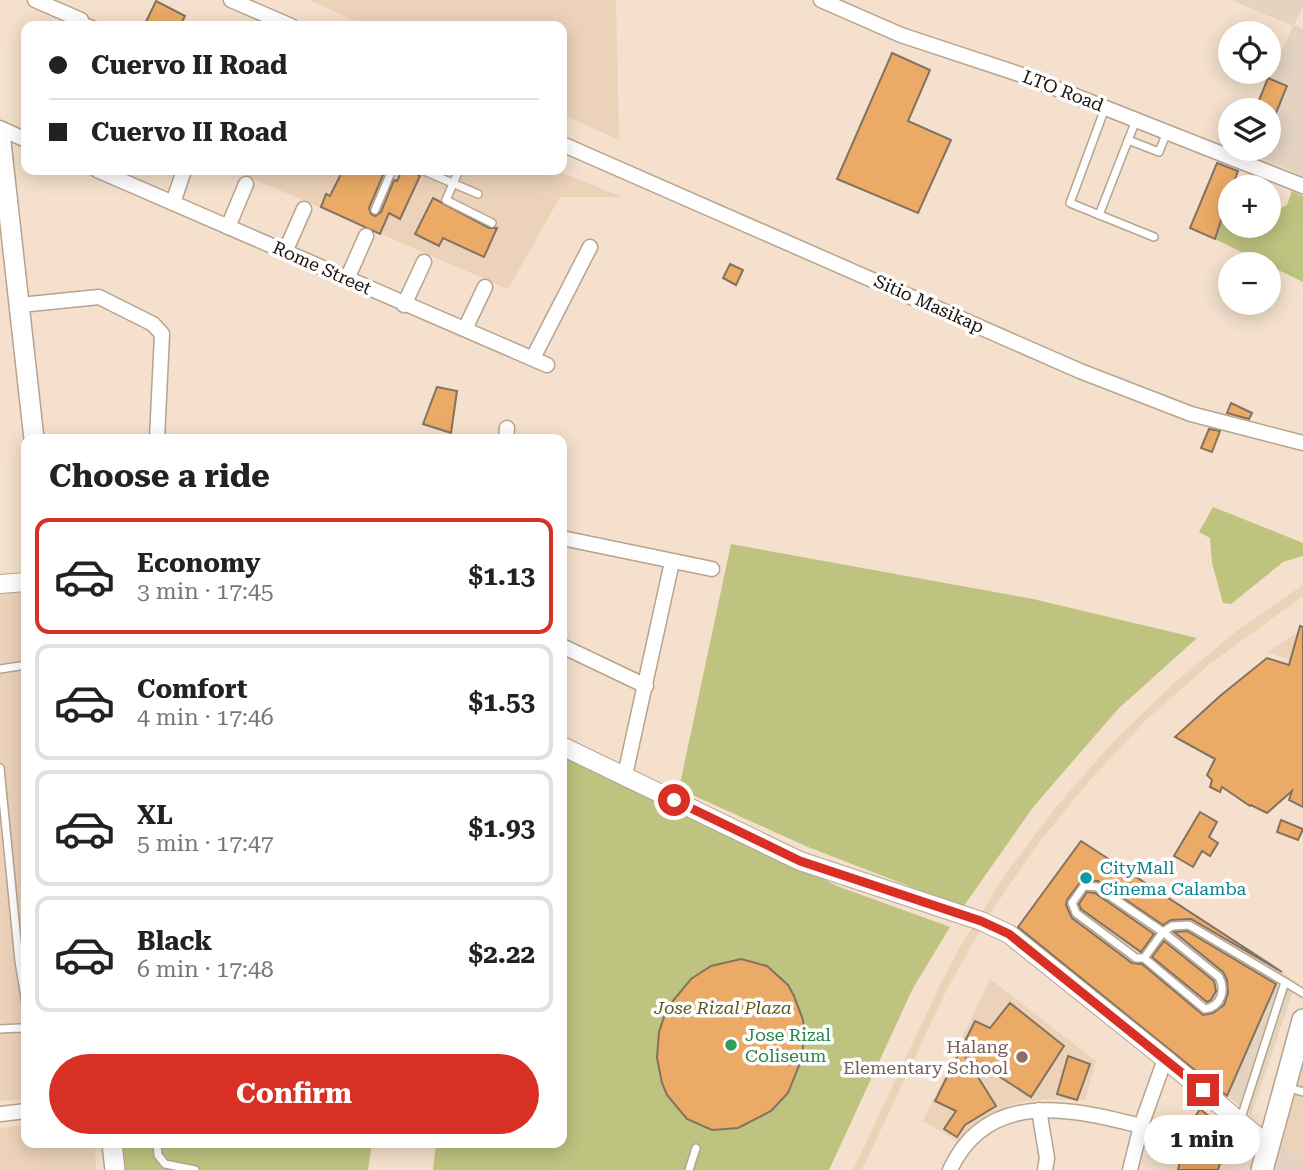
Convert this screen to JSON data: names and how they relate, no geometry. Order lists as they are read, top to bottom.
{
  "streets": {
    "street": ["LTO Road", "Rome Street", "Sitio Masikap"]
  },
  "parks": ["Jose Rizal Plaza"],
  "places": ["CityMall Cinema Calamba", "Jose Rizal Coliseum", "Halang Elementary School"],
  "page": {
    "map_buttons": ["+", "−"],
    "banner": ["Cuervo II Road", "Cuervo II Road"],
    "heading": "Choose a ride",
    "list": [
      {
        "name": "Economy",
        "note": "3 min · 17:45",
        "value": "$1.13"
      },
      {
        "name": "Comfort",
        "note": "4 min · 17:46",
        "value": "$1.53"
      },
      {
        "name": "XL",
        "note": "5 min · 17:47",
        "value": "$1.93"
      },
      {
        "name": "Black",
        "note": "6 min · 17:48",
        "value": "$2.22"
      }
    ],
    "buttons": "Confirm",
    "bubble": "1 min"
  }
}
